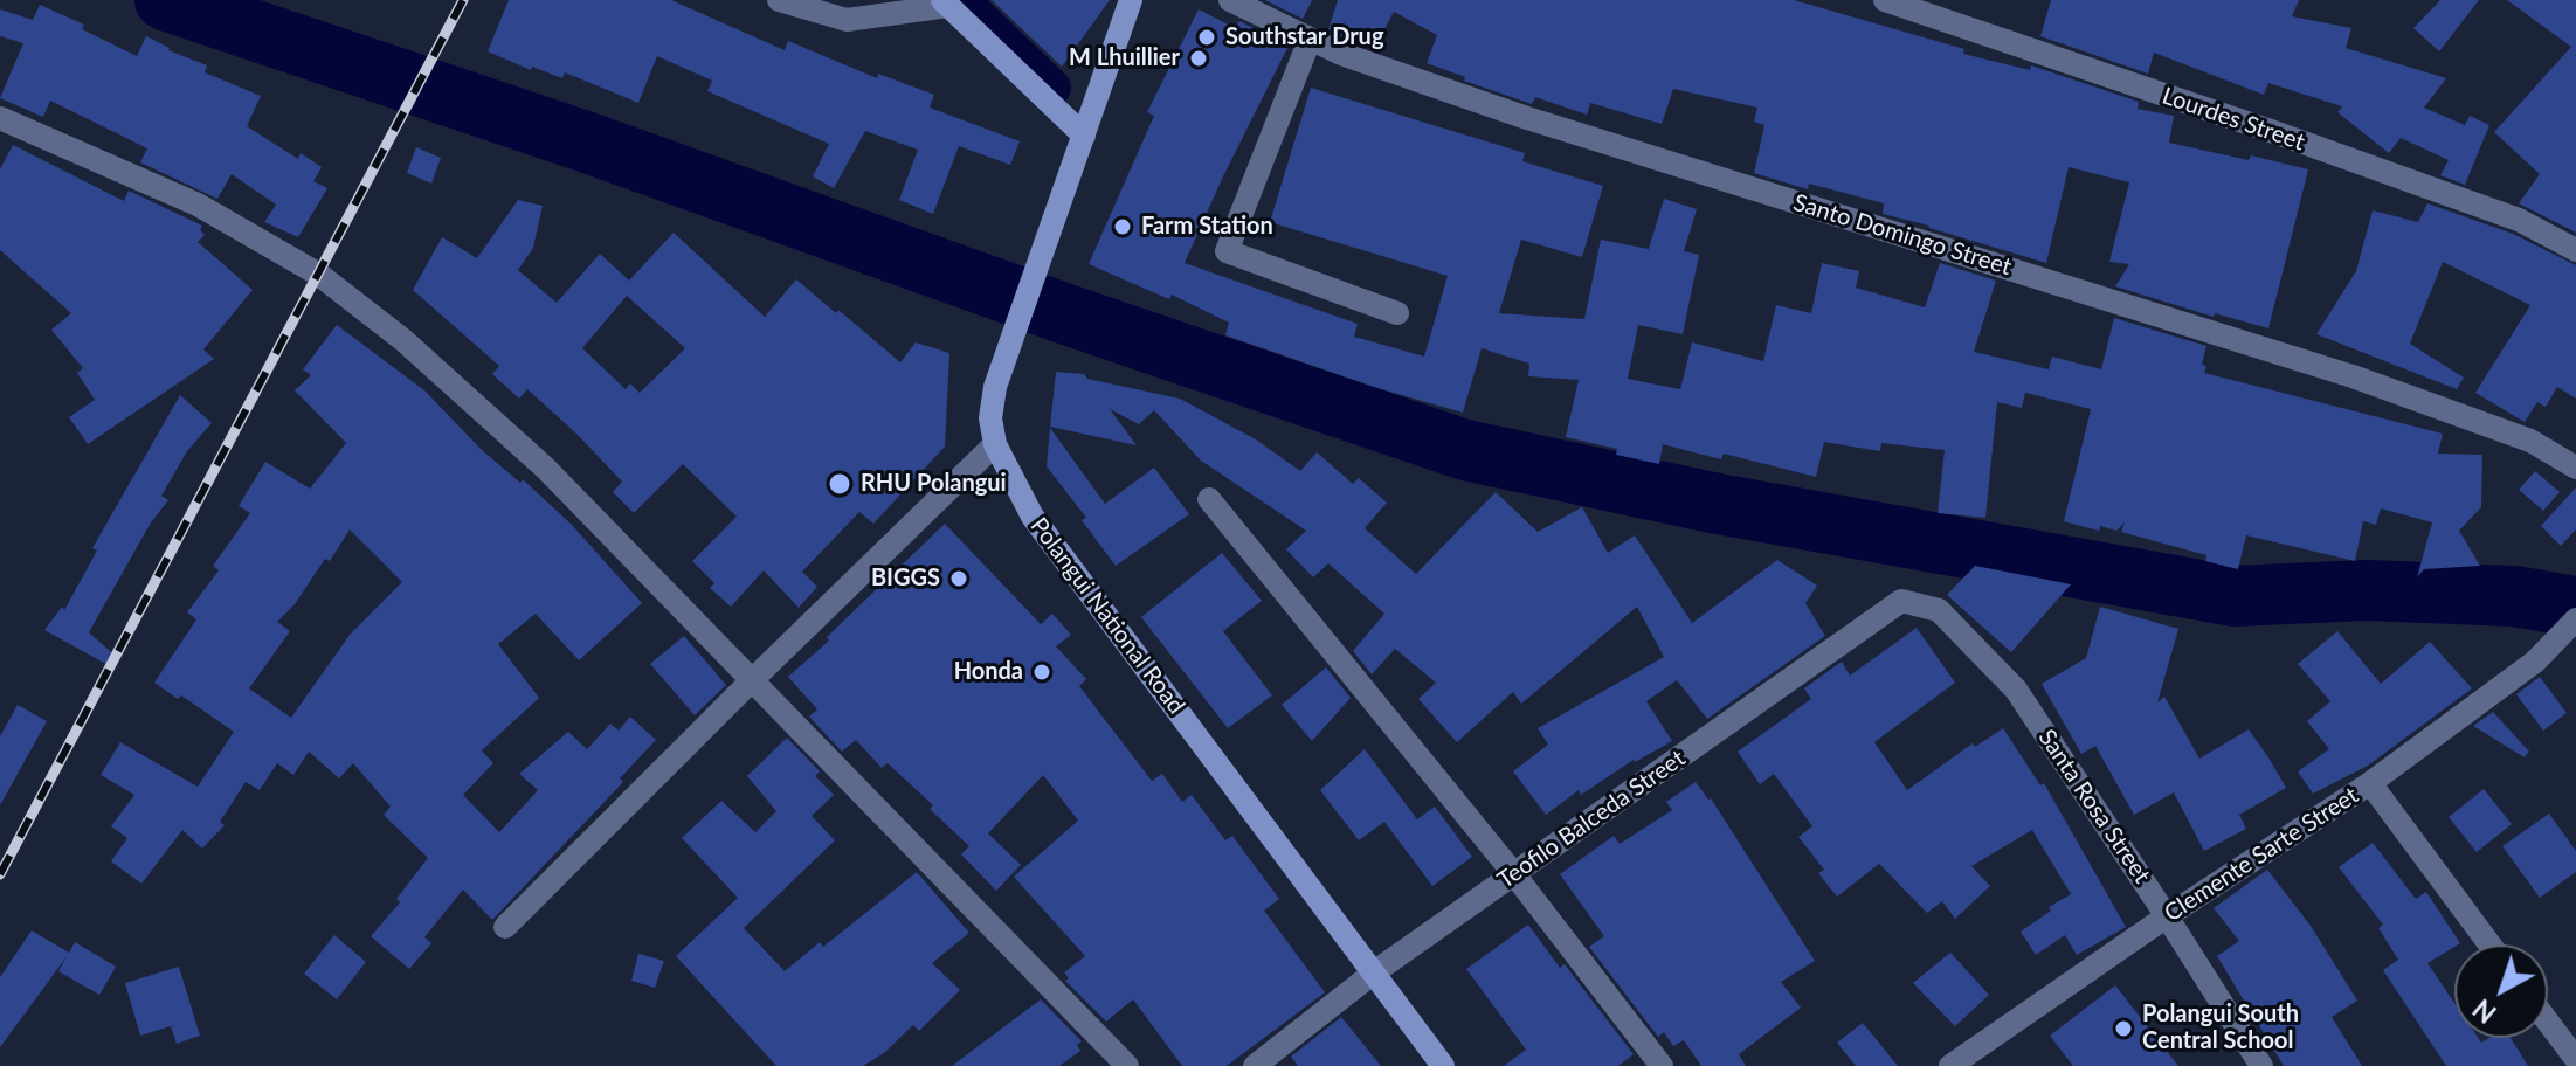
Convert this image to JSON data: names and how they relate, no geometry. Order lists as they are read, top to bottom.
{
  "streets": {
    "main road": ["Polangui National Road"],
    "street": [
      "Lourdes Street",
      "Santo Domingo Street",
      "Santa Rosa Street",
      "Teofilo Balceda Street",
      "Clemente Sarte Street"
    ]
  },
  "crossings": [
    ["Polangui National Road", "Teofilo Balceda Street"],
    ["Santa Rosa Street", "Teofilo Balceda Street"],
    ["Santa Rosa Street", "Clemente Sarte Street"]
  ],
  "places": [
    "Southstar Drug",
    "M Lhuillier",
    "Farm Station",
    "RHU Polangui",
    "BIGGS",
    "Honda",
    "Polangui South Central School"
  ],
  "north": "bottom left"
}
